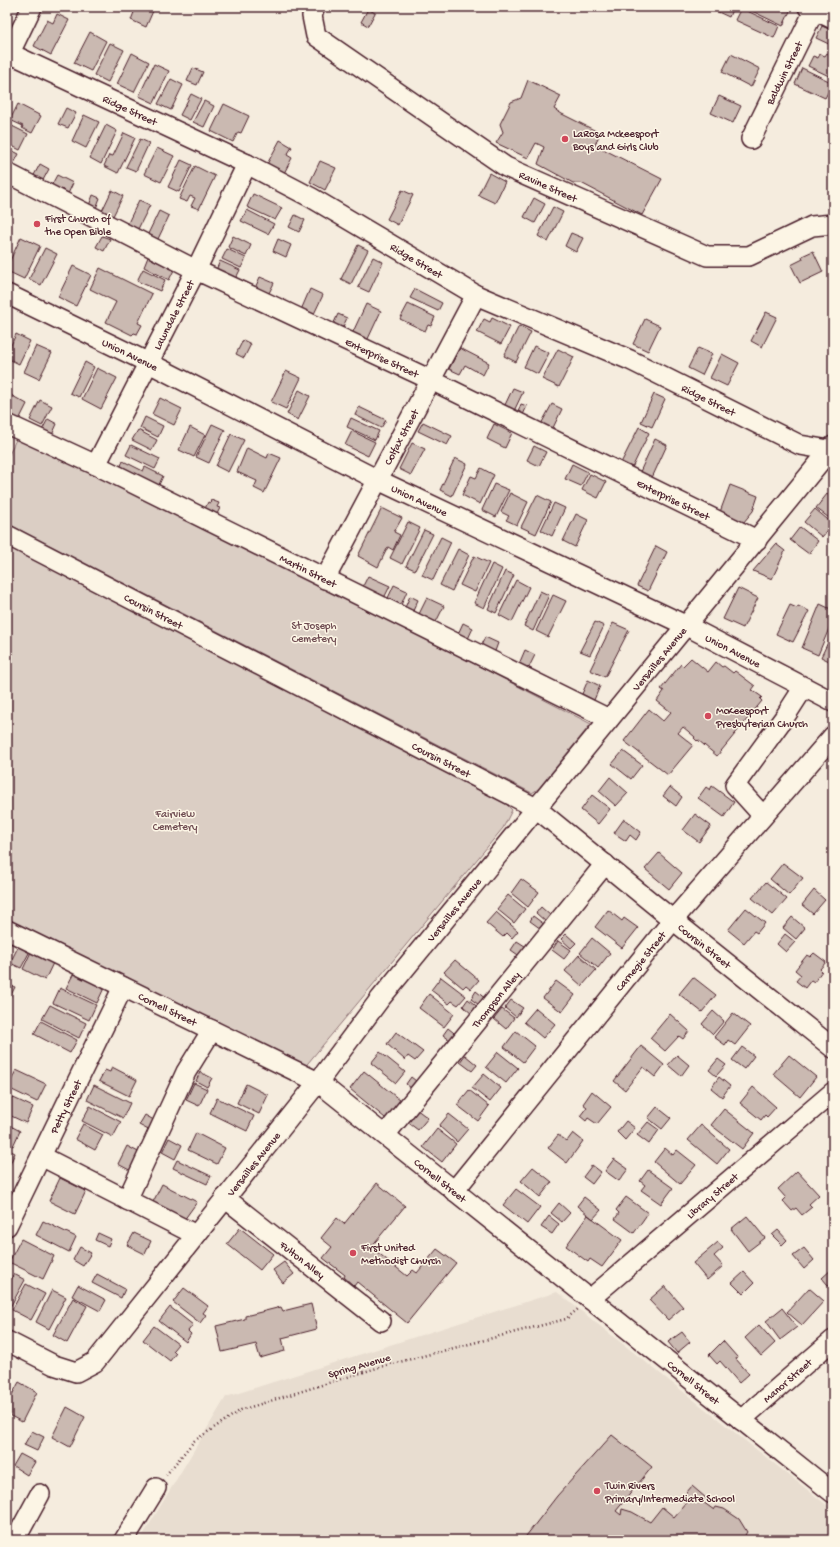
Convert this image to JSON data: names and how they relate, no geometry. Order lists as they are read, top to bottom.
{
  "streets": {
    "street": [
      "Baldwin Street",
      "Ridge Street",
      "Ravine Street",
      "Lawndale Street",
      "Union Avenue",
      "Enterprise Street",
      "Colfax Street",
      "Martin Street",
      "Coursin Street",
      "Versailles Avenue",
      "Carnegie Street",
      "Thompson Alley",
      "Cornell Street",
      "Petty Street",
      "Library Street",
      "Fulton Alley",
      "Manor Street"
    ],
    "path": ["Spring Avenue"]
  },
  "crossings": [
    ["Ridge Street", "Lawndale Street"],
    ["Ridge Street", "Colfax Street"],
    ["Ridge Street", "Versailles Avenue"],
    ["Lawndale Street", "Union Avenue"],
    ["Lawndale Street", "Enterprise Street"],
    ["Lawndale Street", "Martin Street"],
    ["Union Avenue", "Colfax Street"],
    ["Union Avenue", "Versailles Avenue"],
    ["Enterprise Street", "Colfax Street"],
    ["Enterprise Street", "Versailles Avenue"],
    ["Colfax Street", "Martin Street"],
    ["Martin Street", "Versailles Avenue"],
    ["Coursin Street", "Versailles Avenue"],
    ["Coursin Street", "Carnegie Street"],
    ["Coursin Street", "Thompson Alley"],
    ["Versailles Avenue", "Cornell Street"],
    ["Versailles Avenue", "Fulton Alley"],
    ["Carnegie Street", "Cornell Street"],
    ["Thompson Alley", "Cornell Street"],
    ["Cornell Street", "Petty Street"],
    ["Cornell Street", "Library Street"],
    ["Cornell Street", "Spring Avenue"],
    ["Cornell Street", "Manor Street"],
    ["Library Street", "Spring Avenue"]
  ],
  "parks": ["St Joseph Cemetery", "Fairview Cemetery"],
  "places": [
    "LaRosa Mckeesport Boys and Girls Club",
    "First Church of the Open Bible",
    "McKeesport Presbyterian Church",
    "First United Methodist Church",
    "Twin Rivers Primary/Intermediate School"
  ]
}
